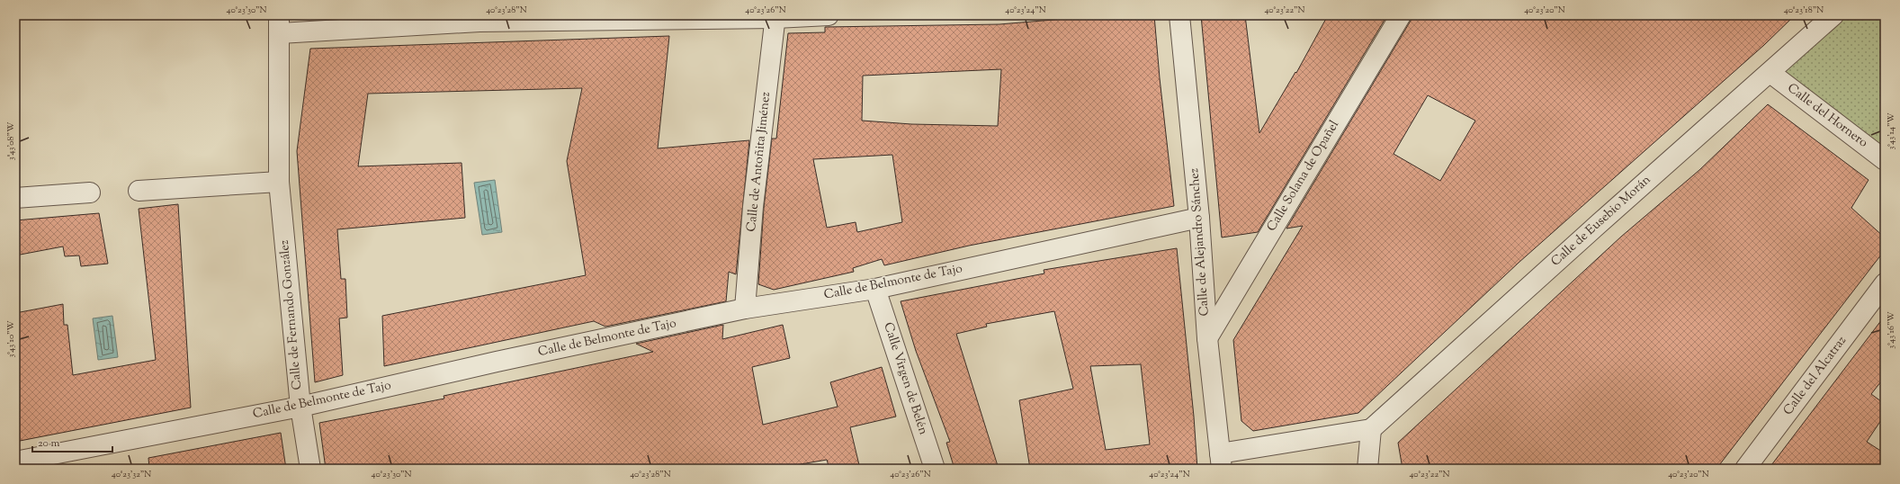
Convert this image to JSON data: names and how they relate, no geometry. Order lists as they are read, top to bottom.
{
  "streets": {
    "street": [
      "Calle del Hornero",
      "Calle de Antoñita Jiménez",
      "Calle Solana de Opañel",
      "Calle de Eusebio Morán",
      "Calle de Alejandro Sánchez",
      "Calle de Belmonte de Tajo",
      "Calle de Fernando González",
      "Calle del Alcatraz",
      "Calle Virgen de Belén"
    ]
  },
  "crossings": [
    ["Calle del Hornero", "Calle de Eusebio Morán"],
    ["Calle de Antoñita Jiménez", "Calle de Belmonte de Tajo"],
    ["Calle Solana de Opañel", "Calle de Alejandro Sánchez"],
    ["Calle de Alejandro Sánchez", "Calle de Belmonte de Tajo"],
    ["Calle de Belmonte de Tajo", "Calle de Fernando González"],
    ["Calle de Belmonte de Tajo", "Calle Virgen de Belén"]
  ],
  "scale_bar": "20 m",
  "coordinates": [
    "40°23'30\"N",
    "40°23'28\"N",
    "40°23'26\"N",
    "40°23'24\"N",
    "40°23'22\"N",
    "40°23'20\"N",
    "40°23'18\"N",
    "3°43'14\"W",
    "3°43'08\"W",
    "3°43'16\"W",
    "3°43'10\"W",
    "40°23'32\"N"
  ]
}
